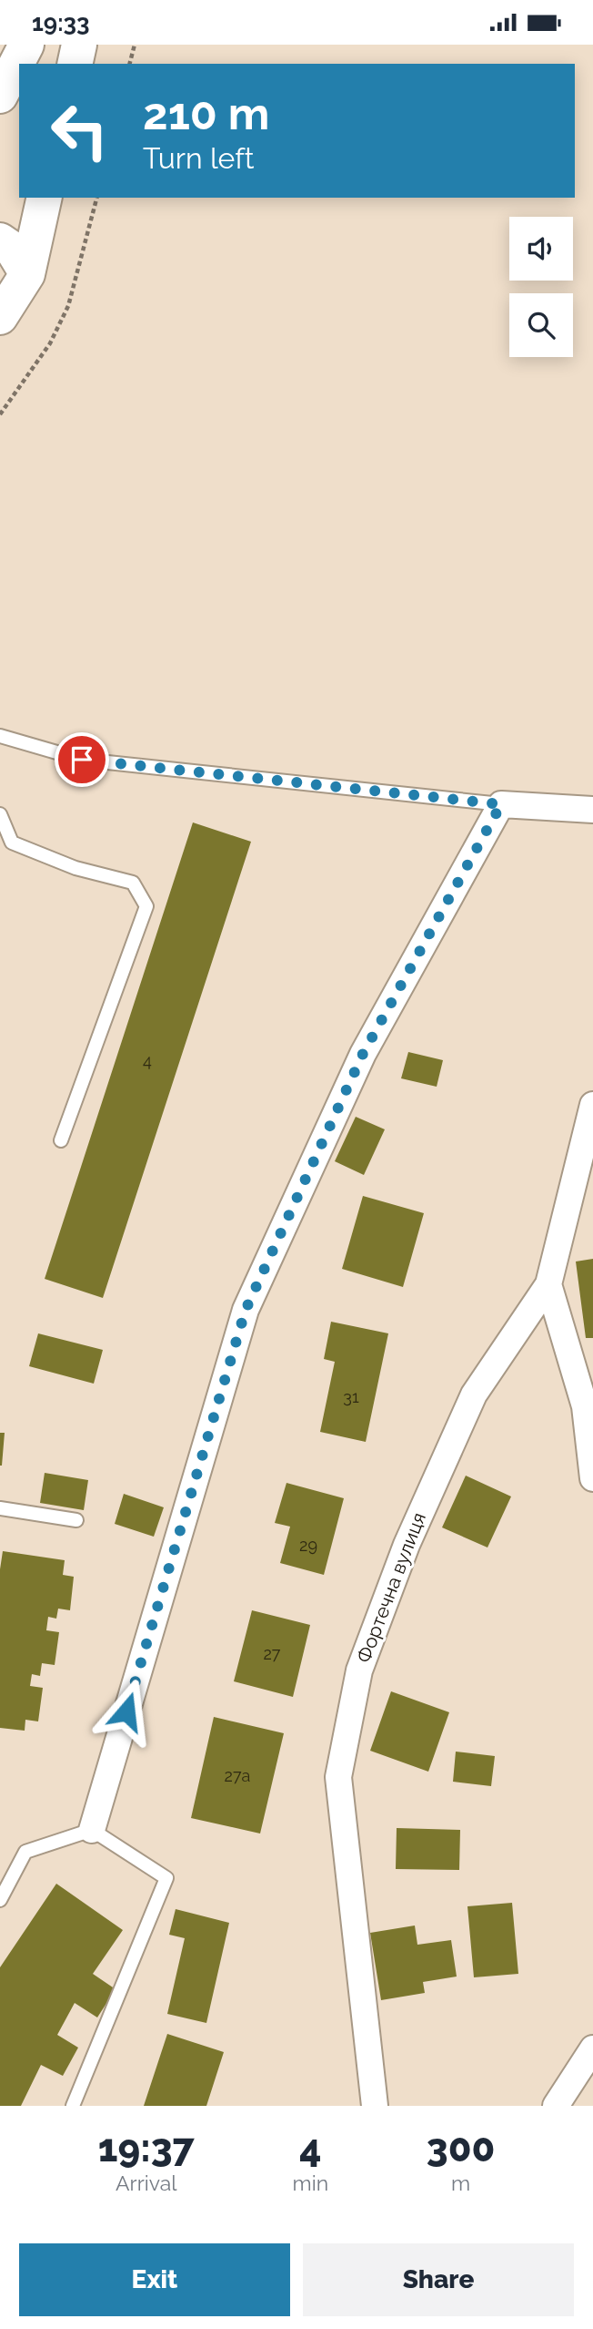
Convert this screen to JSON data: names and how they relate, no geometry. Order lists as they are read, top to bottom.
{
  "streets": {
    "street": ["Фортечна вулиця"]
  },
  "house_numbers": [
    "4",
    "31",
    "29",
    "27",
    "27а"
  ],
  "page": {
    "status": "19:33",
    "turn": ["210 m", "Turn left"],
    "eta": [
      "19:37",
      "Arrival",
      "4",
      "min",
      "300",
      "m"
    ],
    "buttons": ["Exit", "Share"]
  }
}
